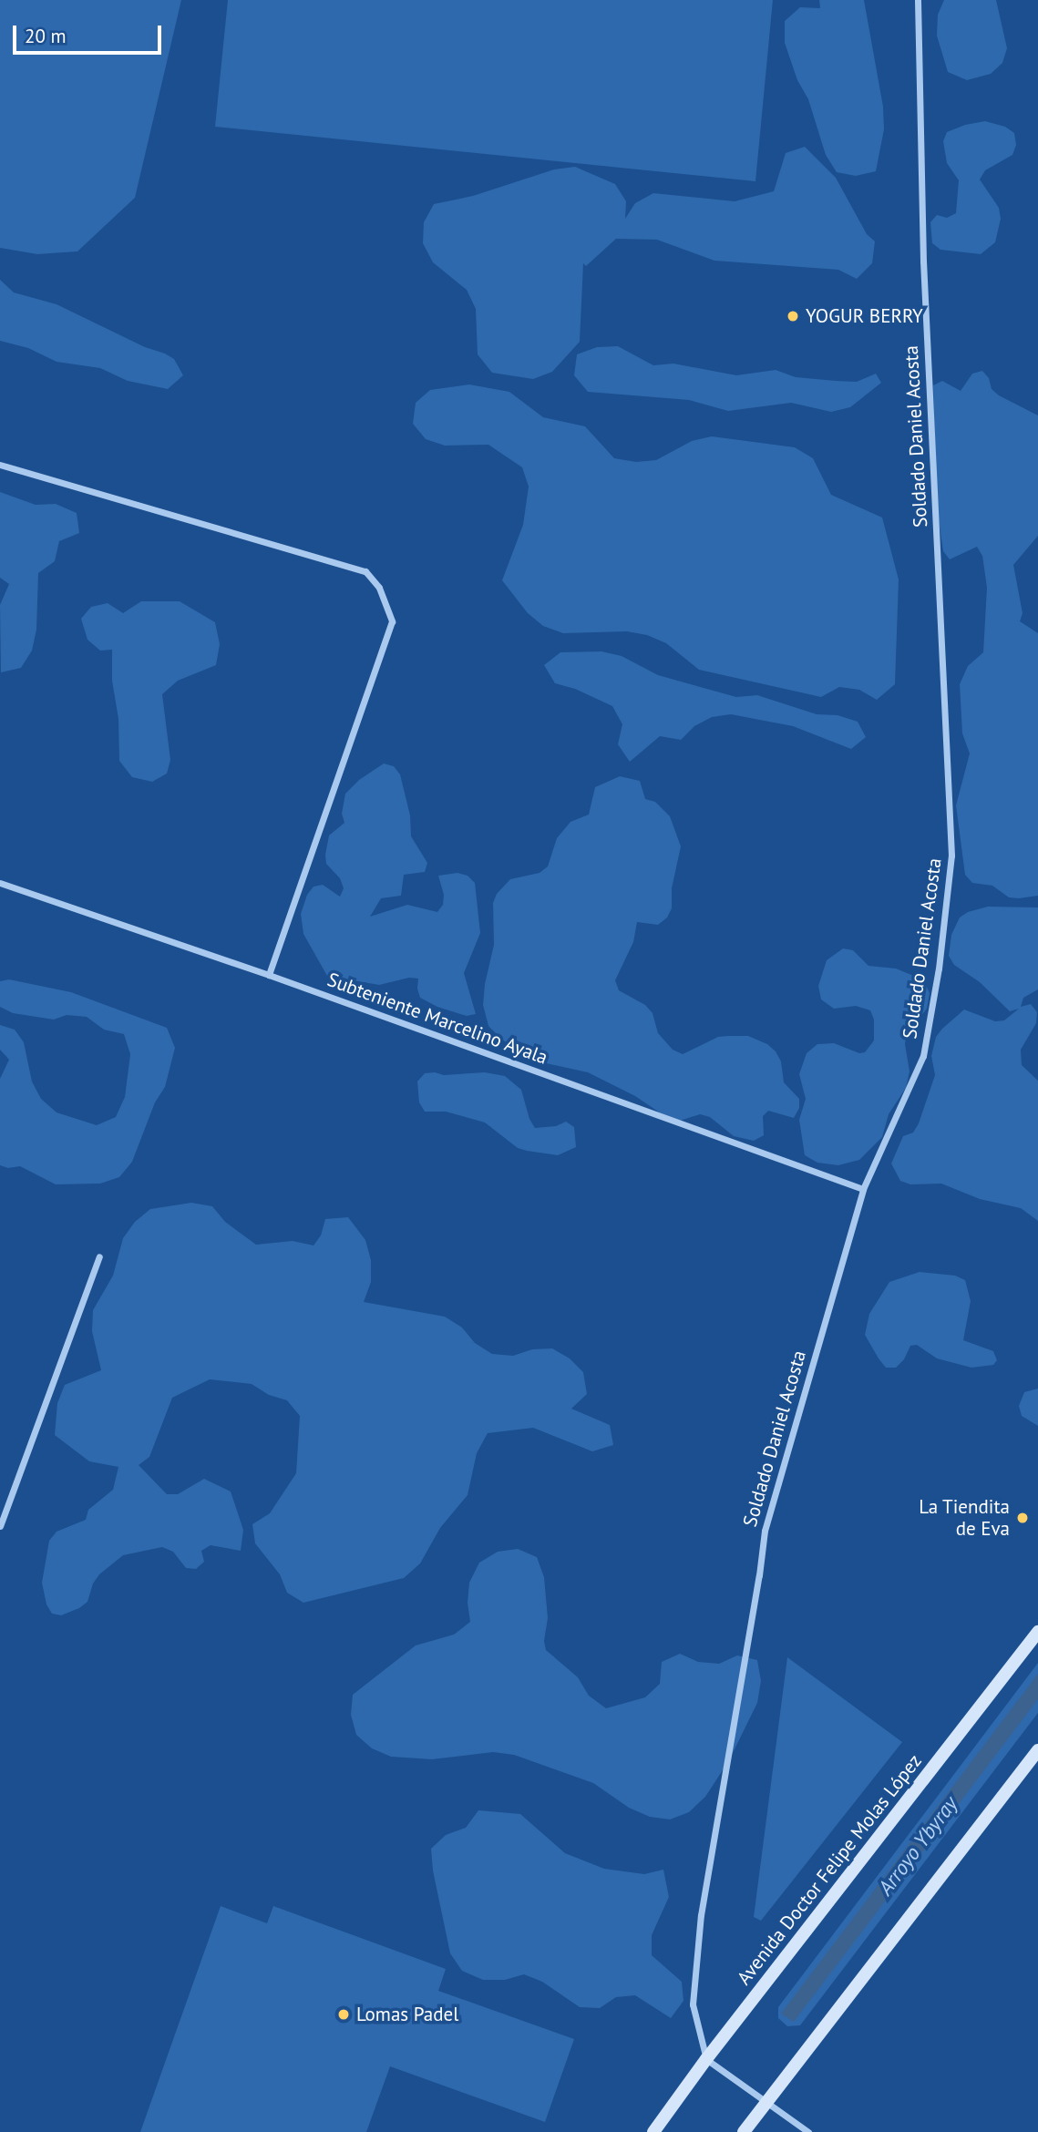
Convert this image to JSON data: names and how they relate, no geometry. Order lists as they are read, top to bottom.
{
  "streets": {
    "main road": ["Avenida Doctor Felipe Molas López"],
    "street": ["Soldado Daniel Acosta", "Subteniente Marcelino Ayala"]
  },
  "crossings": [
    ["Soldado Daniel Acosta", "Subteniente Marcelino Ayala"],
    ["Soldado Daniel Acosta", "Avenida Doctor Felipe Molas López"]
  ],
  "water": ["Arroyo Ybyray"],
  "places": ["YOGUR BERRY", "La Tiendita de Eva", "Lomas Padel"],
  "scale_bar": "20 m"
}
